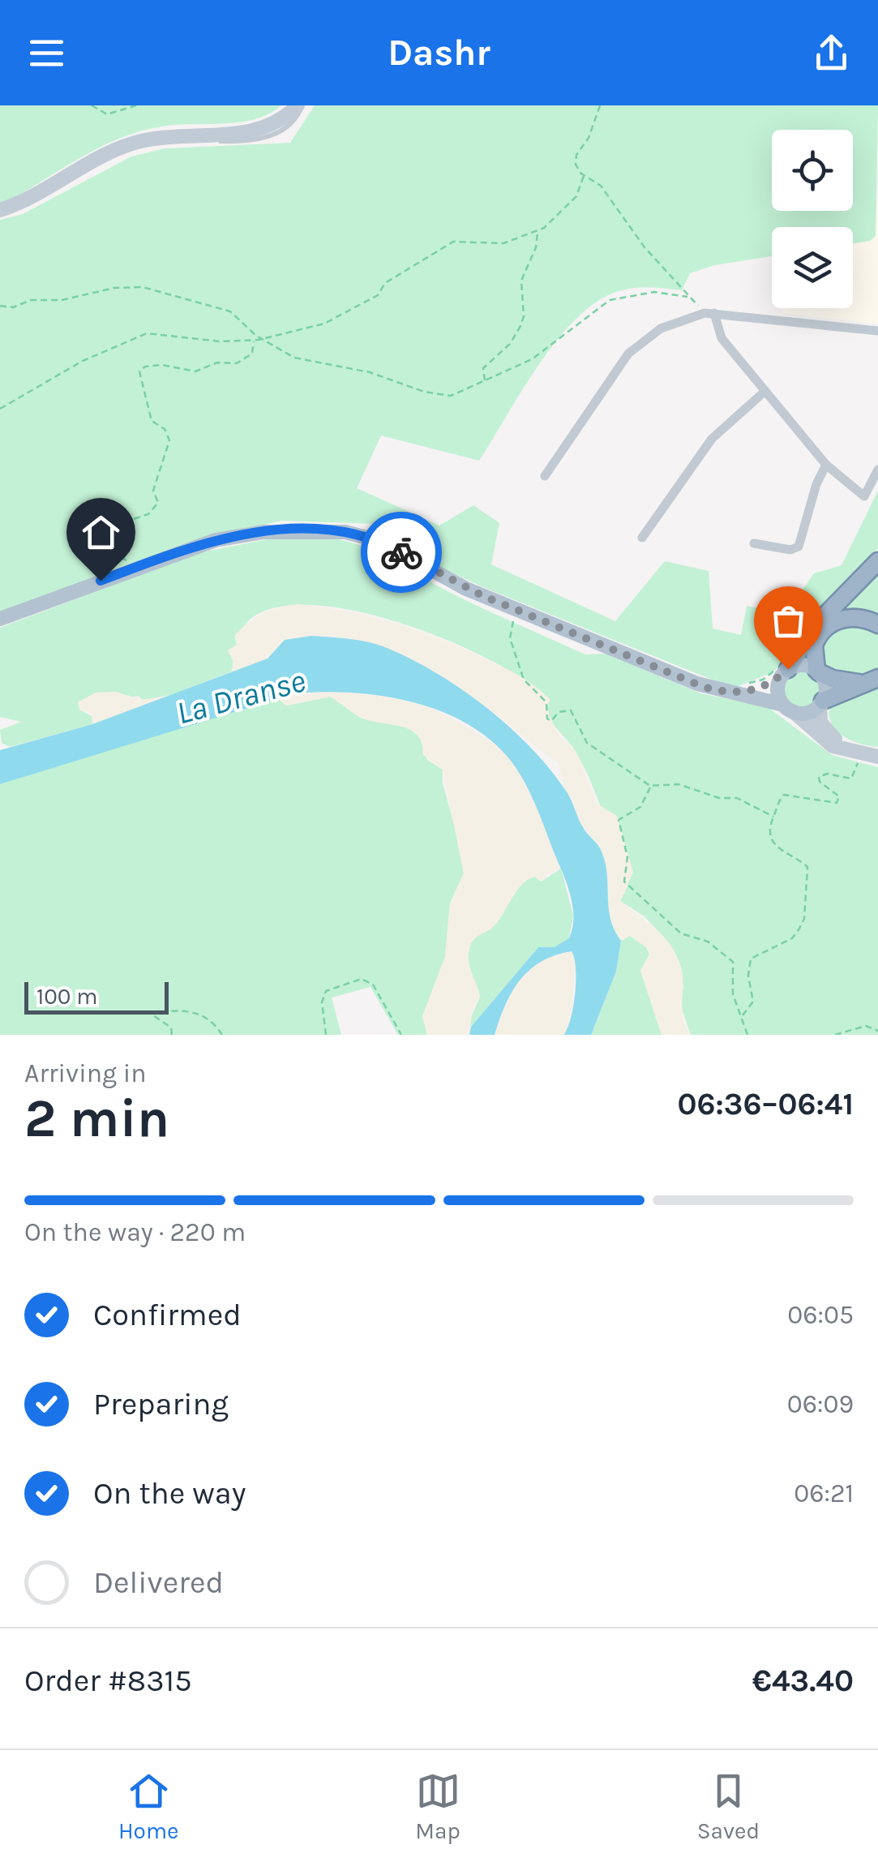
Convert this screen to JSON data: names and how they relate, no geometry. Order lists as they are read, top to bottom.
{
  "water": ["La Dranse"],
  "scale_bar": "100 m",
  "page": {
    "header": "Dashr",
    "scale": "100 m",
    "heading": ["2 min", "Arriving in", "06:36–06:41"],
    "panel": ["Order #8315", "€43.40"],
    "bar": "On the way · 220 m",
    "list": [
      ["Confirmed", "06:05"],
      ["Preparing", "06:09"],
      ["On the way", "06:21"],
      "Delivered"
    ],
    "tabs": ["Home", "Map", "Saved"]
  }
}
